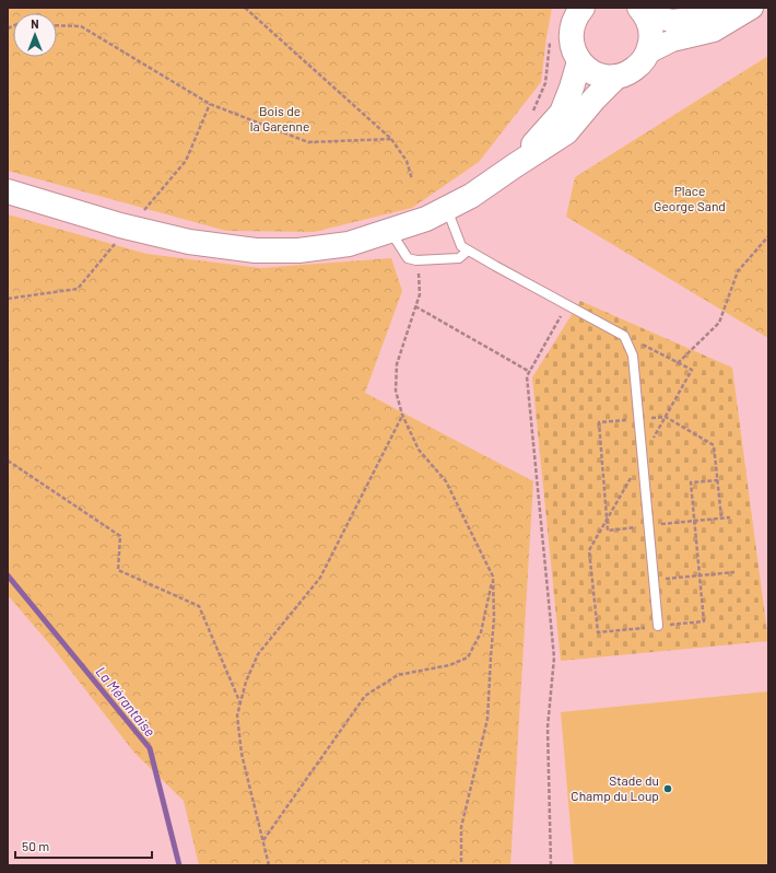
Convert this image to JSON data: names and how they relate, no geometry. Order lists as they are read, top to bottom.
{
  "water": ["La Mérantaise"],
  "parks": ["Bois de la Garenne", "Place George Sand"],
  "places": ["Stade du Champ du Loup"],
  "scale_bar": "50 m",
  "north": "top"
}
